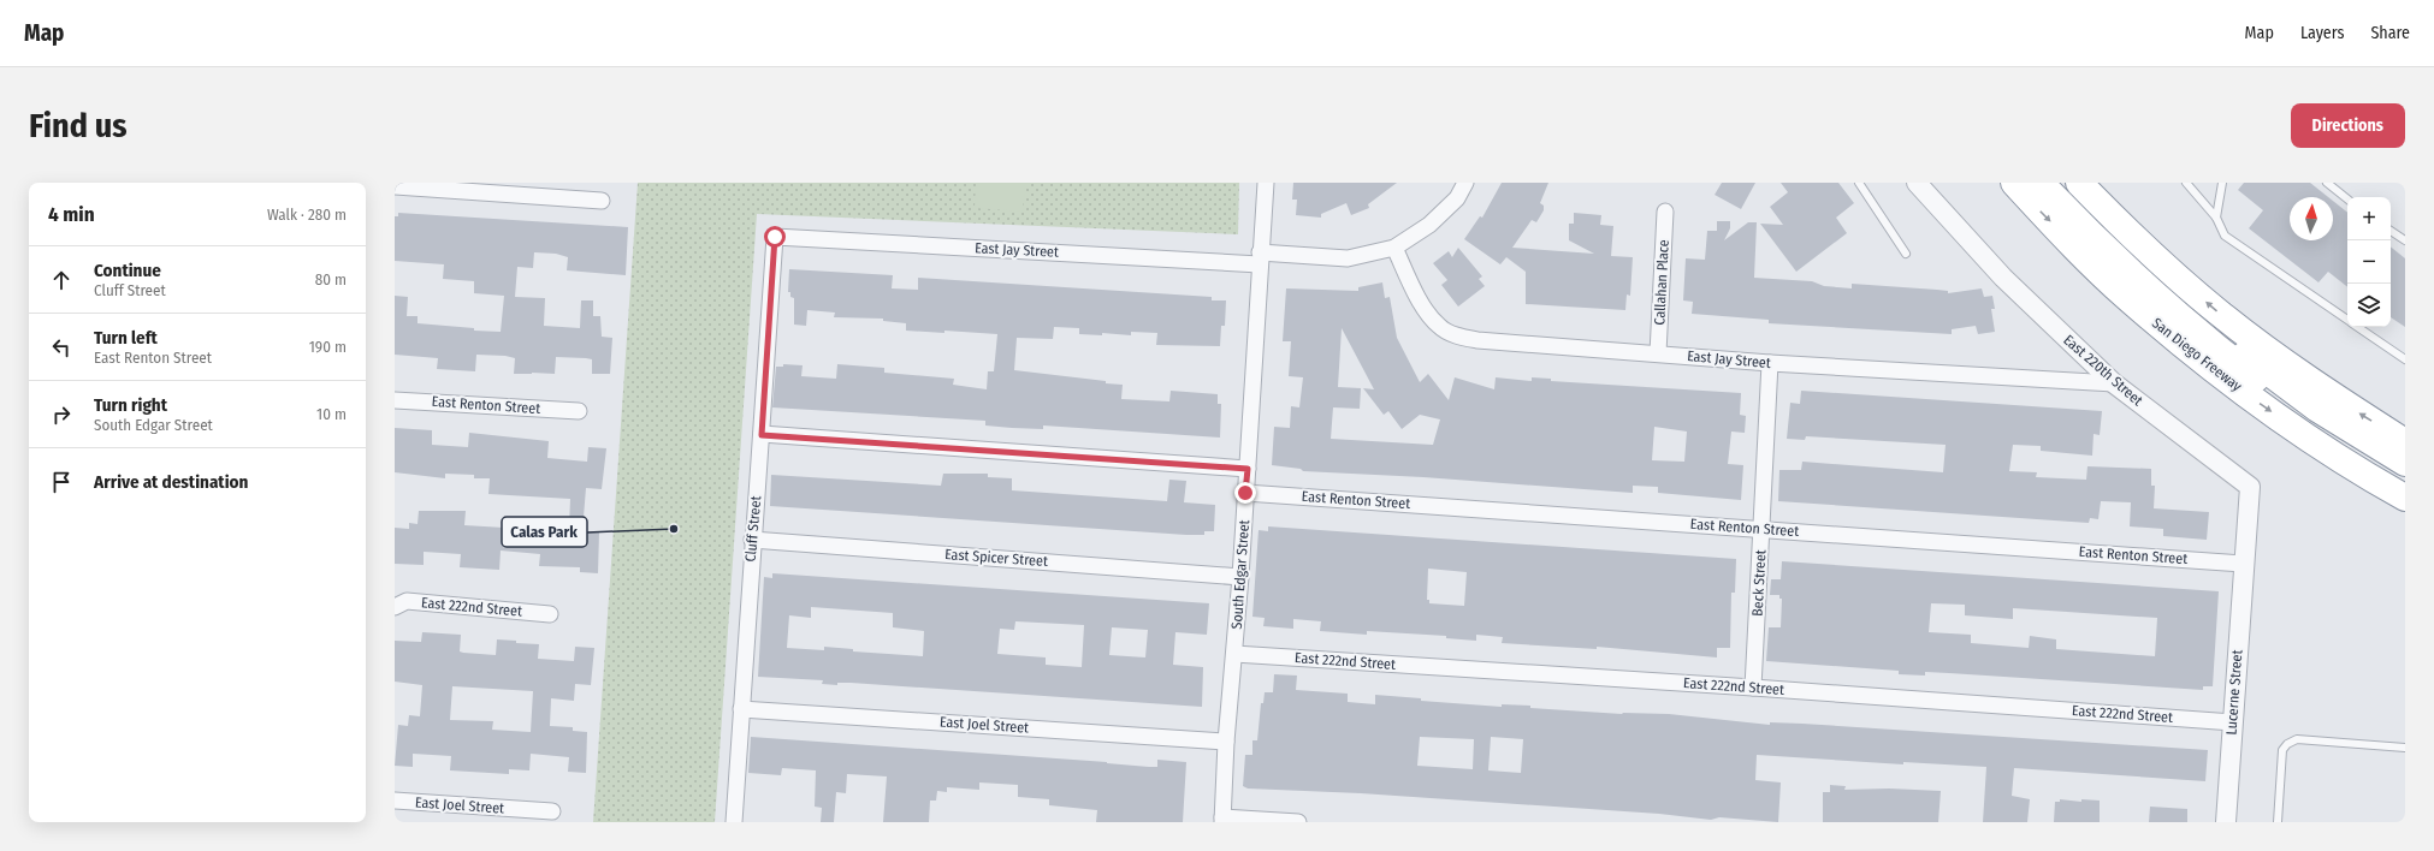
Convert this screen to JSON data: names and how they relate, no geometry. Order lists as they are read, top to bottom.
{
  "streets": {
    "highway": ["San Diego Freeway"],
    "street": [
      "East Jay Street",
      "Callahan Place",
      "East 220th Street",
      "East Renton Street",
      "Cluff Street",
      "East Spicer Street",
      "South Edgar Street",
      "Beck Street",
      "East 222nd Street",
      "Lucerne Street",
      "East Joel Street"
    ]
  },
  "crossings": [
    ["East Jay Street", "Callahan Place"],
    ["East Jay Street", "East 220th Street"],
    ["East Jay Street", "Cluff Street"],
    ["East Jay Street", "South Edgar Street"],
    ["East Jay Street", "Beck Street"],
    ["East 220th Street", "East Renton Street"],
    ["East 220th Street", "Lucerne Street"],
    ["East Renton Street", "South Edgar Street"],
    ["East Renton Street", "Beck Street"],
    ["East Renton Street", "Lucerne Street"],
    ["Cluff Street", "East Spicer Street"],
    ["Cluff Street", "East Joel Street"],
    ["East Spicer Street", "South Edgar Street"],
    ["South Edgar Street", "East 222nd Street"],
    ["South Edgar Street", "East Joel Street"],
    ["Beck Street", "East 222nd Street"],
    ["East 222nd Street", "Lucerne Street"]
  ],
  "places": ["Calas Park"],
  "north": "top",
  "page": {
    "header": "Map",
    "nav": ["Map", "Layers", "Share"],
    "buttons": "Directions",
    "title": "Find us",
    "heading": ["4 min", "Walk · 280 m"],
    "map_buttons": ["+", "−"],
    "list": [
      ["Continue", "Cluff Street", "80 m"],
      ["Turn left", "East Renton Street", "190 m"],
      ["Turn right", "South Edgar Street", "10 m"],
      "Arrive at destination"
    ]
  }
}
